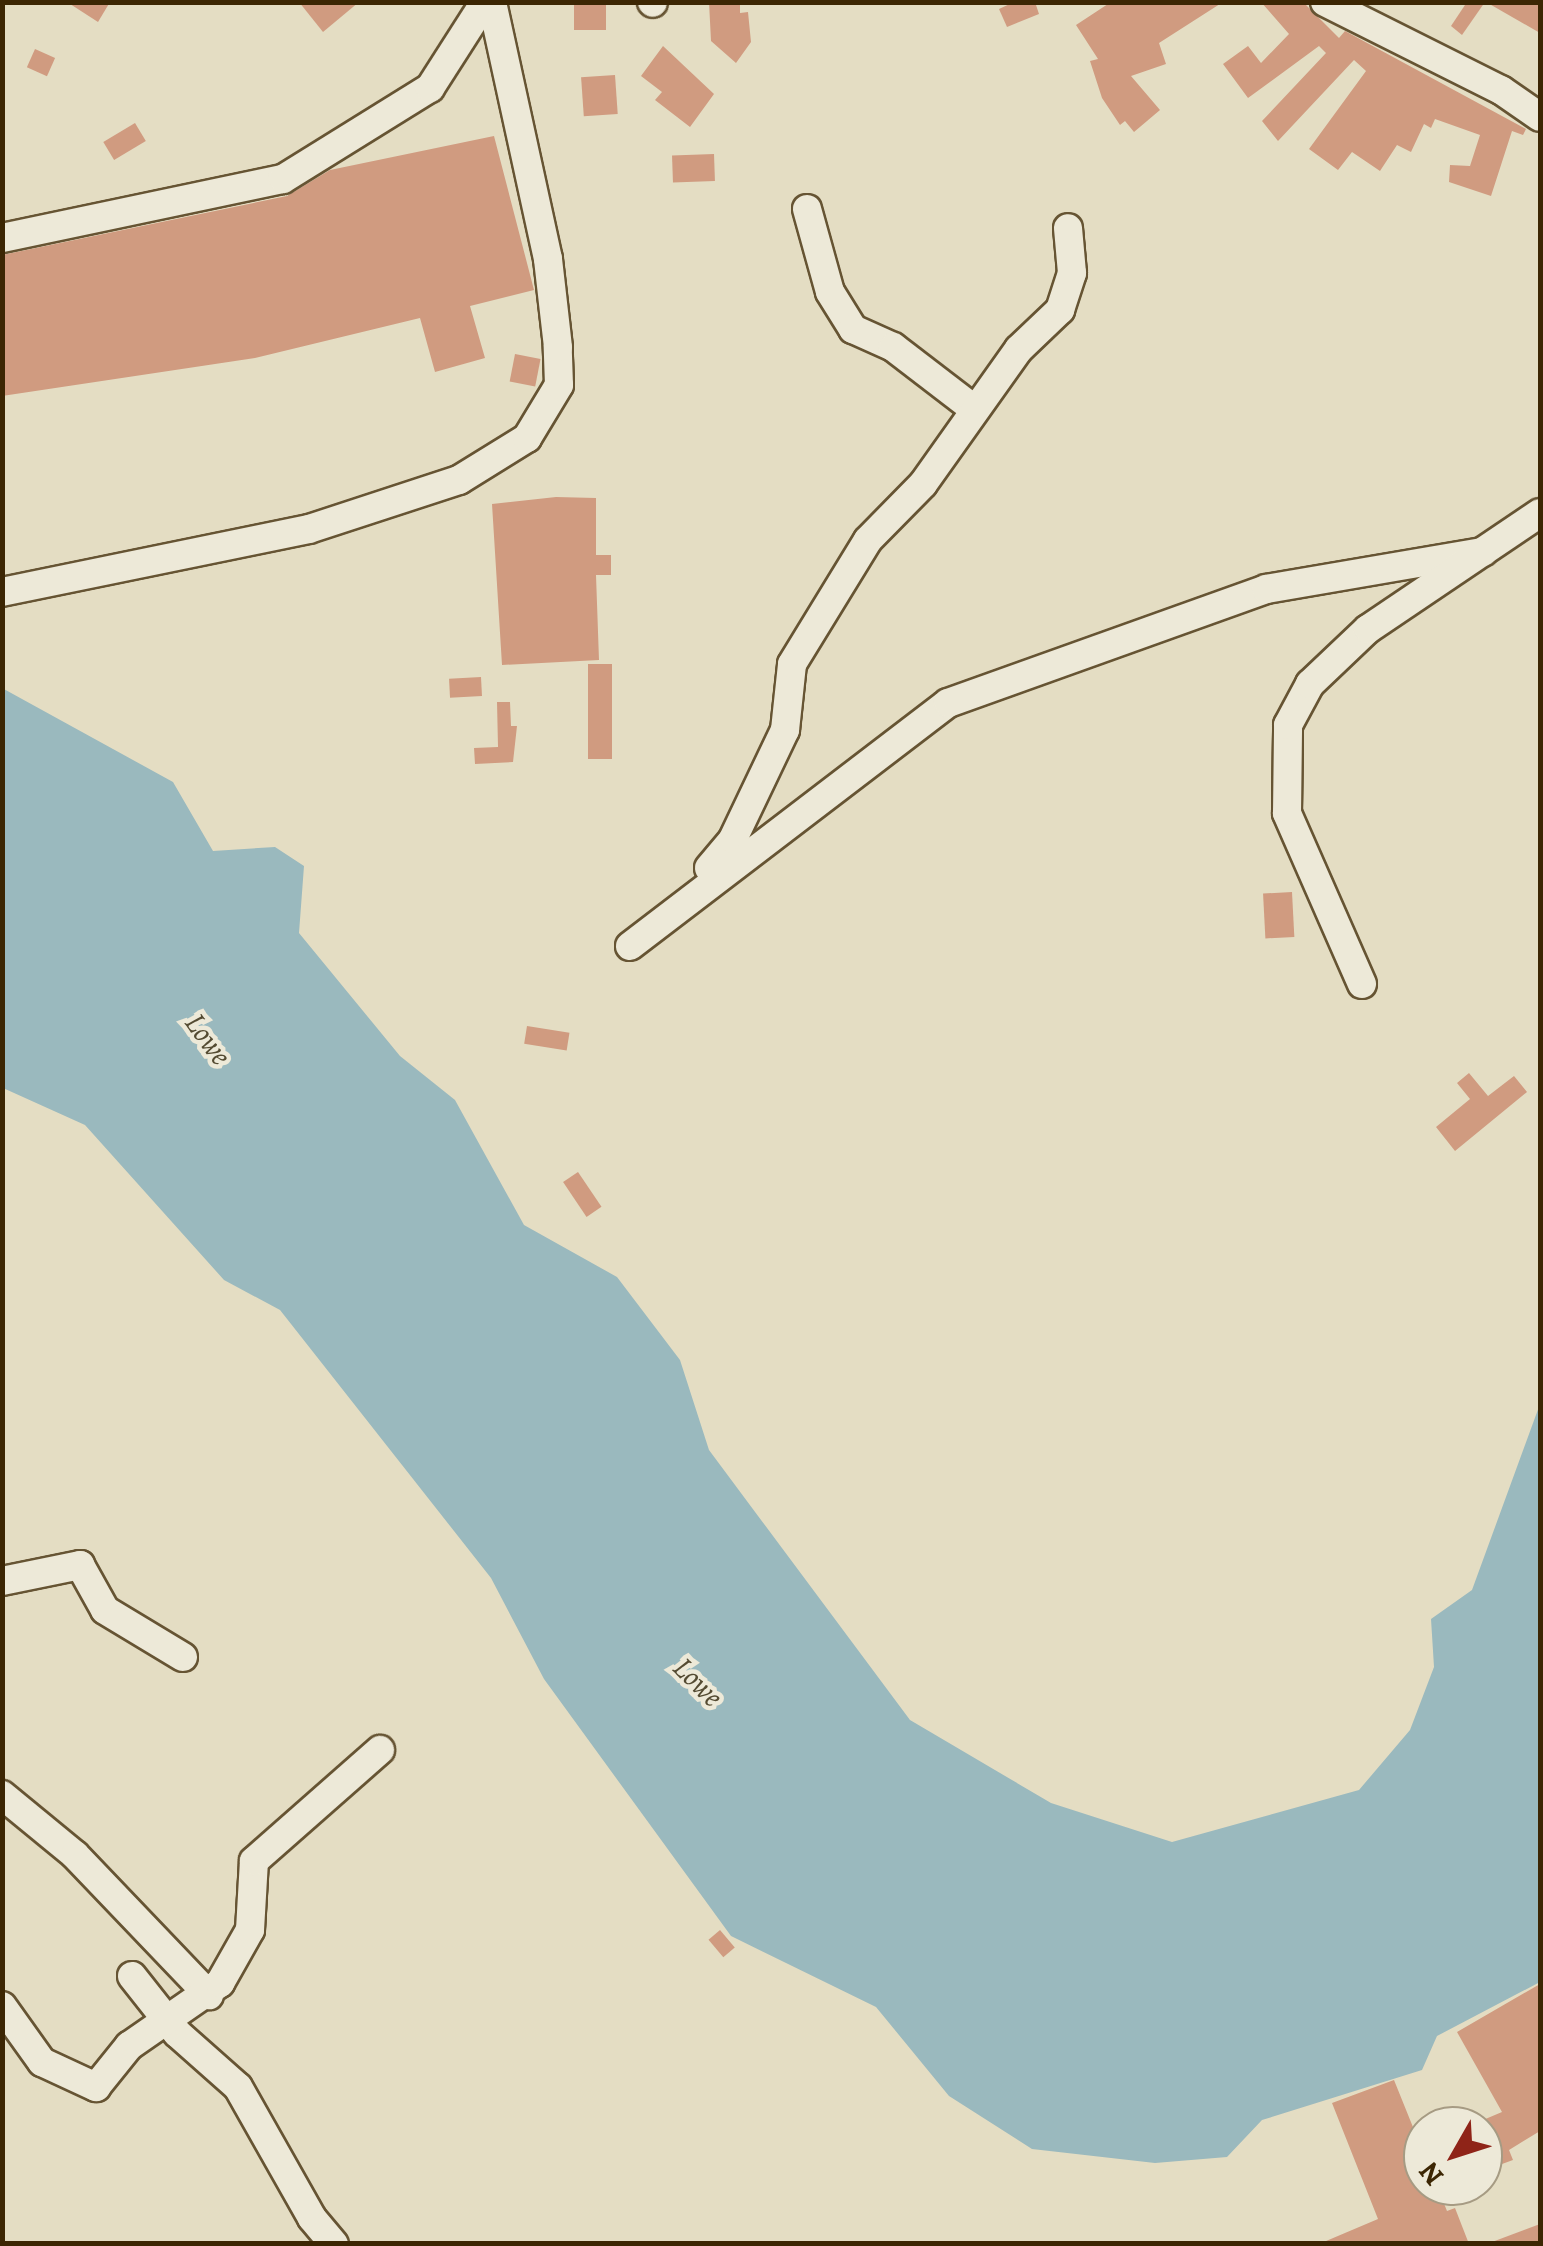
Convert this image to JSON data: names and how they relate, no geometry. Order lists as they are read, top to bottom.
{
  "water": ["Lowe"],
  "north": "bottom left"
}
